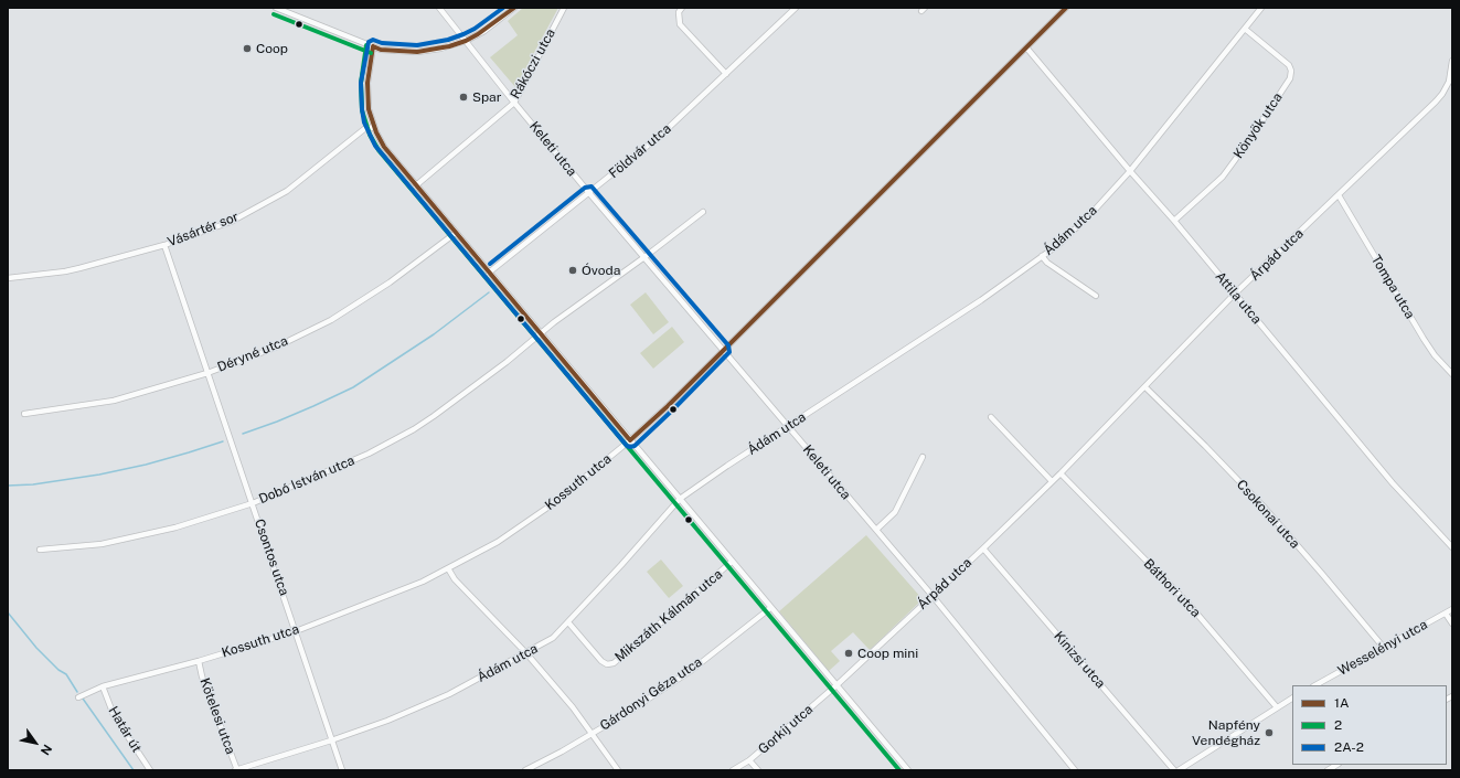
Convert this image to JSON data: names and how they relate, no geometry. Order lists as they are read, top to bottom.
{
  "streets": {
    "street": [
      "Rákóczi utca",
      "Könyök utca",
      "Keleti utca",
      "Földvár utca",
      "Vásártér sor",
      "Ádám utca",
      "Árpád utca",
      "Tompa utca",
      "Attila utca",
      "Déryné utca",
      "Dobó István utca",
      "Kossuth utca",
      "Csokonai utca",
      "Csontos utca",
      "Báthori utca",
      "Mikszáth Kálmán utca",
      "Wesselényi utca",
      "Kinizsi utca",
      "Gárdonyi Géza utca",
      "Kötelesi utca",
      "Határ út",
      "Gorkij utca"
    ]
  },
  "crossings": [
    ["Rákóczi utca", "Keleti utca"],
    ["Könyök utca", "Ádám utca"],
    ["Könyök utca", "Attila utca"],
    ["Keleti utca", "Földvár utca"],
    ["Keleti utca", "Ádám utca"],
    ["Keleti utca", "Árpád utca"],
    ["Keleti utca", "Dobó István utca"],
    ["Keleti utca", "Kossuth utca"],
    ["Vásártér sor", "Csontos utca"],
    ["Ádám utca", "Attila utca"],
    ["Ádám utca", "Csontos utca"],
    ["Ádám utca", "Mikszáth Kálmán utca"],
    ["Ádám utca", "Kötelesi utca"],
    ["Árpád utca", "Tompa utca"],
    ["Árpád utca", "Attila utca"],
    ["Árpád utca", "Csokonai utca"],
    ["Árpád utca", "Báthori utca"],
    ["Árpád utca", "Kinizsi utca"],
    ["Árpád utca", "Gorkij utca"],
    ["Attila utca", "Kossuth utca"],
    ["Déryné utca", "Csontos utca"],
    ["Dobó István utca", "Csontos utca"],
    ["Kossuth utca", "Csontos utca"],
    ["Kossuth utca", "Kötelesi utca"],
    ["Kossuth utca", "Határ út"],
    ["Csokonai utca", "Wesselényi utca"]
  ],
  "places": [
    "Coop",
    "Spar",
    "Óvoda",
    "Coop mini",
    "Napfény Vendégház"
  ],
  "lines": ["transit line 1A", "transit line 2A-2", "transit line 2"],
  "legend": ["1A", "2", "2A-2"],
  "north": "bottom right"
}
